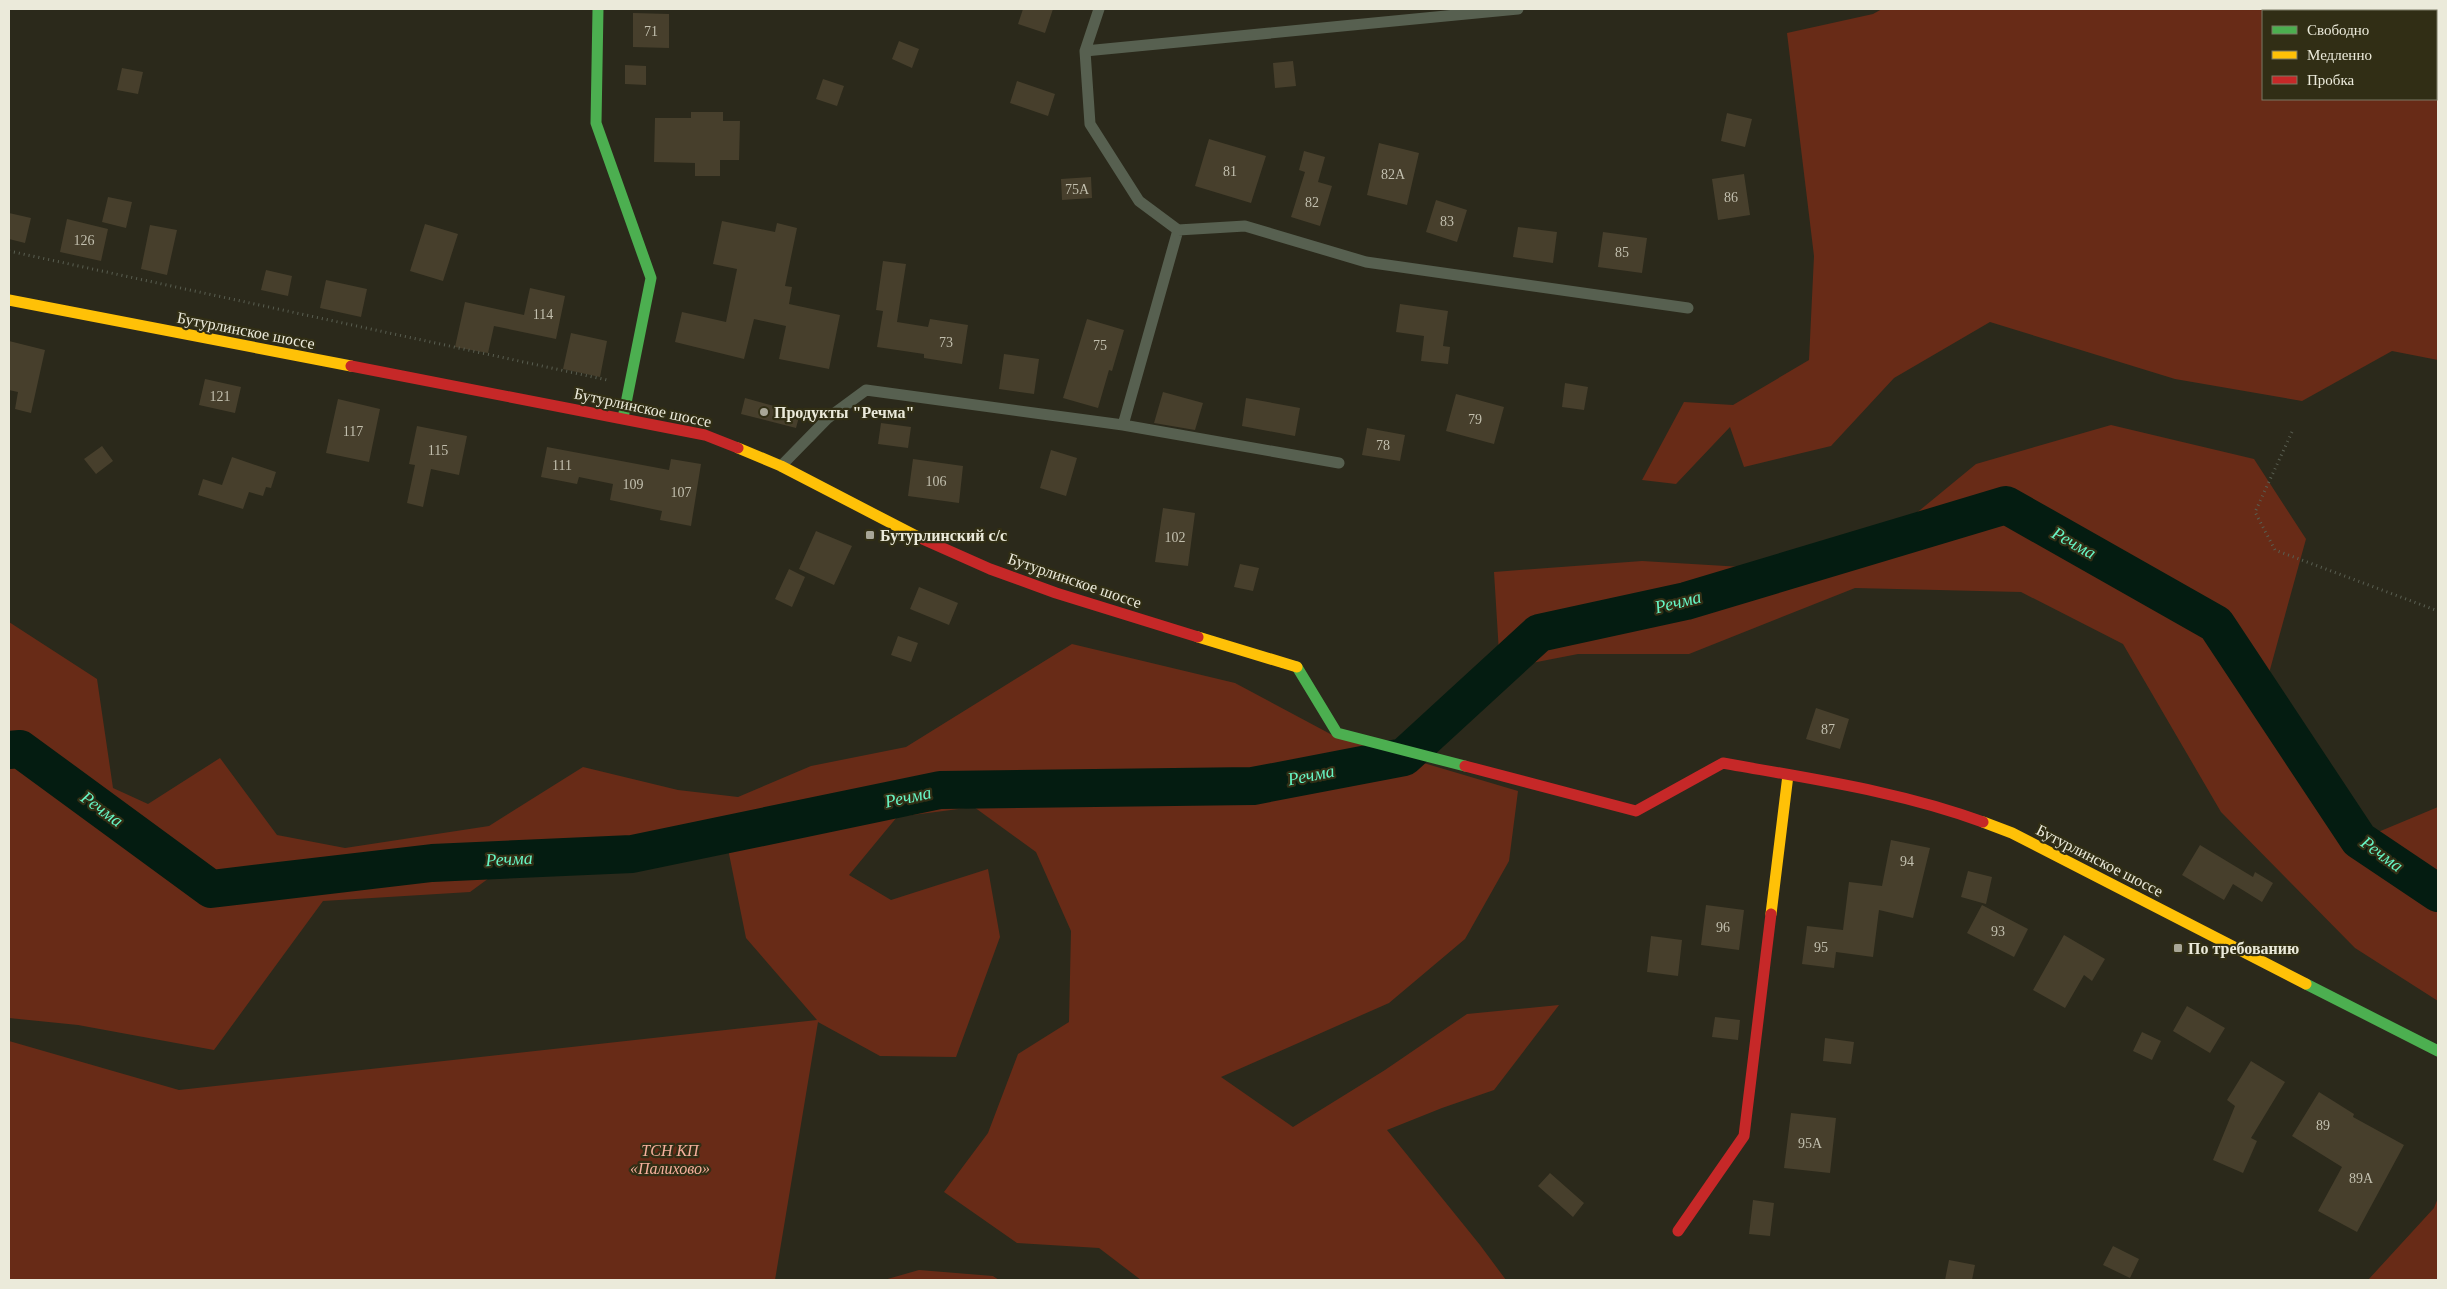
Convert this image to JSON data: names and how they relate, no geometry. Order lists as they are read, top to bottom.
{
  "streets": {
    "main road": ["Бутурлинское шоссе"]
  },
  "water": ["Речма"],
  "parks": ["ТСН КП «Палихово»"],
  "places": {
    "other": ["Продукты \"Речма\""],
    "transit": ["Бутурлинский с/с", "По требованию"]
  },
  "house_numbers": [
    "71",
    "81",
    "82А",
    "75А",
    "86",
    "82",
    "83",
    "126",
    "85",
    "114",
    "73",
    "75",
    "121",
    "79",
    "117",
    "78",
    "115",
    "111",
    "106",
    "109",
    "107",
    "102",
    "87",
    "94",
    "96",
    "93",
    "95",
    "89",
    "95А",
    "89А"
  ],
  "legend": ["Свободно", "Медленно", "Пробка"]
}
